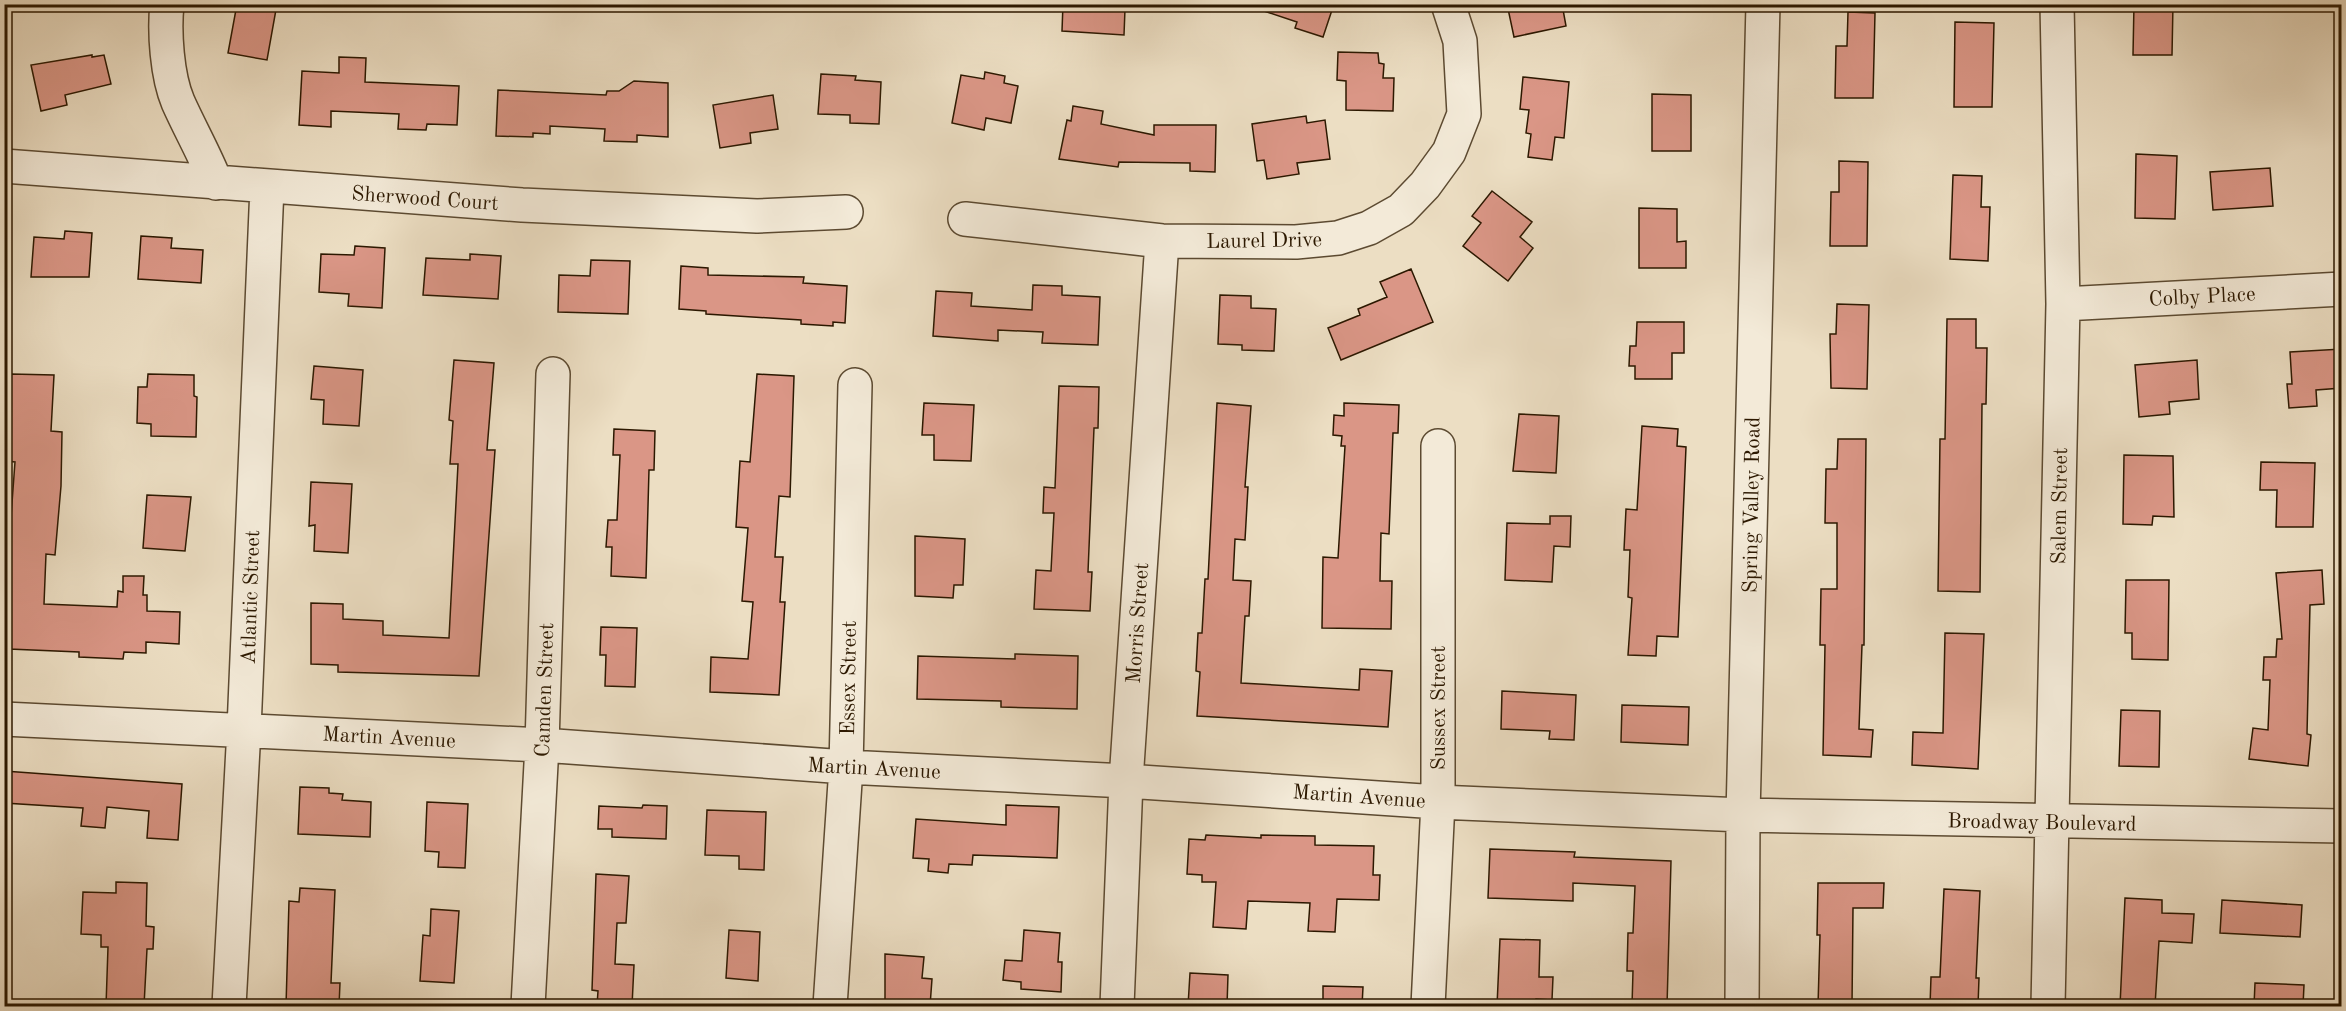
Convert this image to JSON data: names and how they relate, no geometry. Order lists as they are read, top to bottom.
{
  "streets": {
    "street": [
      "Sherwood Court",
      "Laurel Drive",
      "Colby Place",
      "Spring Valley Road",
      "Salem Street",
      "Atlantic Street",
      "Morris Street",
      "Essex Street",
      "Camden Street",
      "Sussex Street",
      "Martin Avenue",
      "Broadway Boulevard"
    ]
  },
  "crossings": [
    ["Sherwood Court", "Atlantic Street"],
    ["Laurel Drive", "Morris Street"],
    ["Colby Place", "Salem Street"],
    ["Spring Valley Road", "Martin Avenue"],
    ["Spring Valley Road", "Broadway Boulevard"],
    ["Salem Street", "Broadway Boulevard"],
    ["Atlantic Street", "Martin Avenue"],
    ["Morris Street", "Martin Avenue"],
    ["Essex Street", "Martin Avenue"],
    ["Camden Street", "Martin Avenue"],
    ["Sussex Street", "Martin Avenue"],
    ["Martin Avenue", "Broadway Boulevard"]
  ]
}
